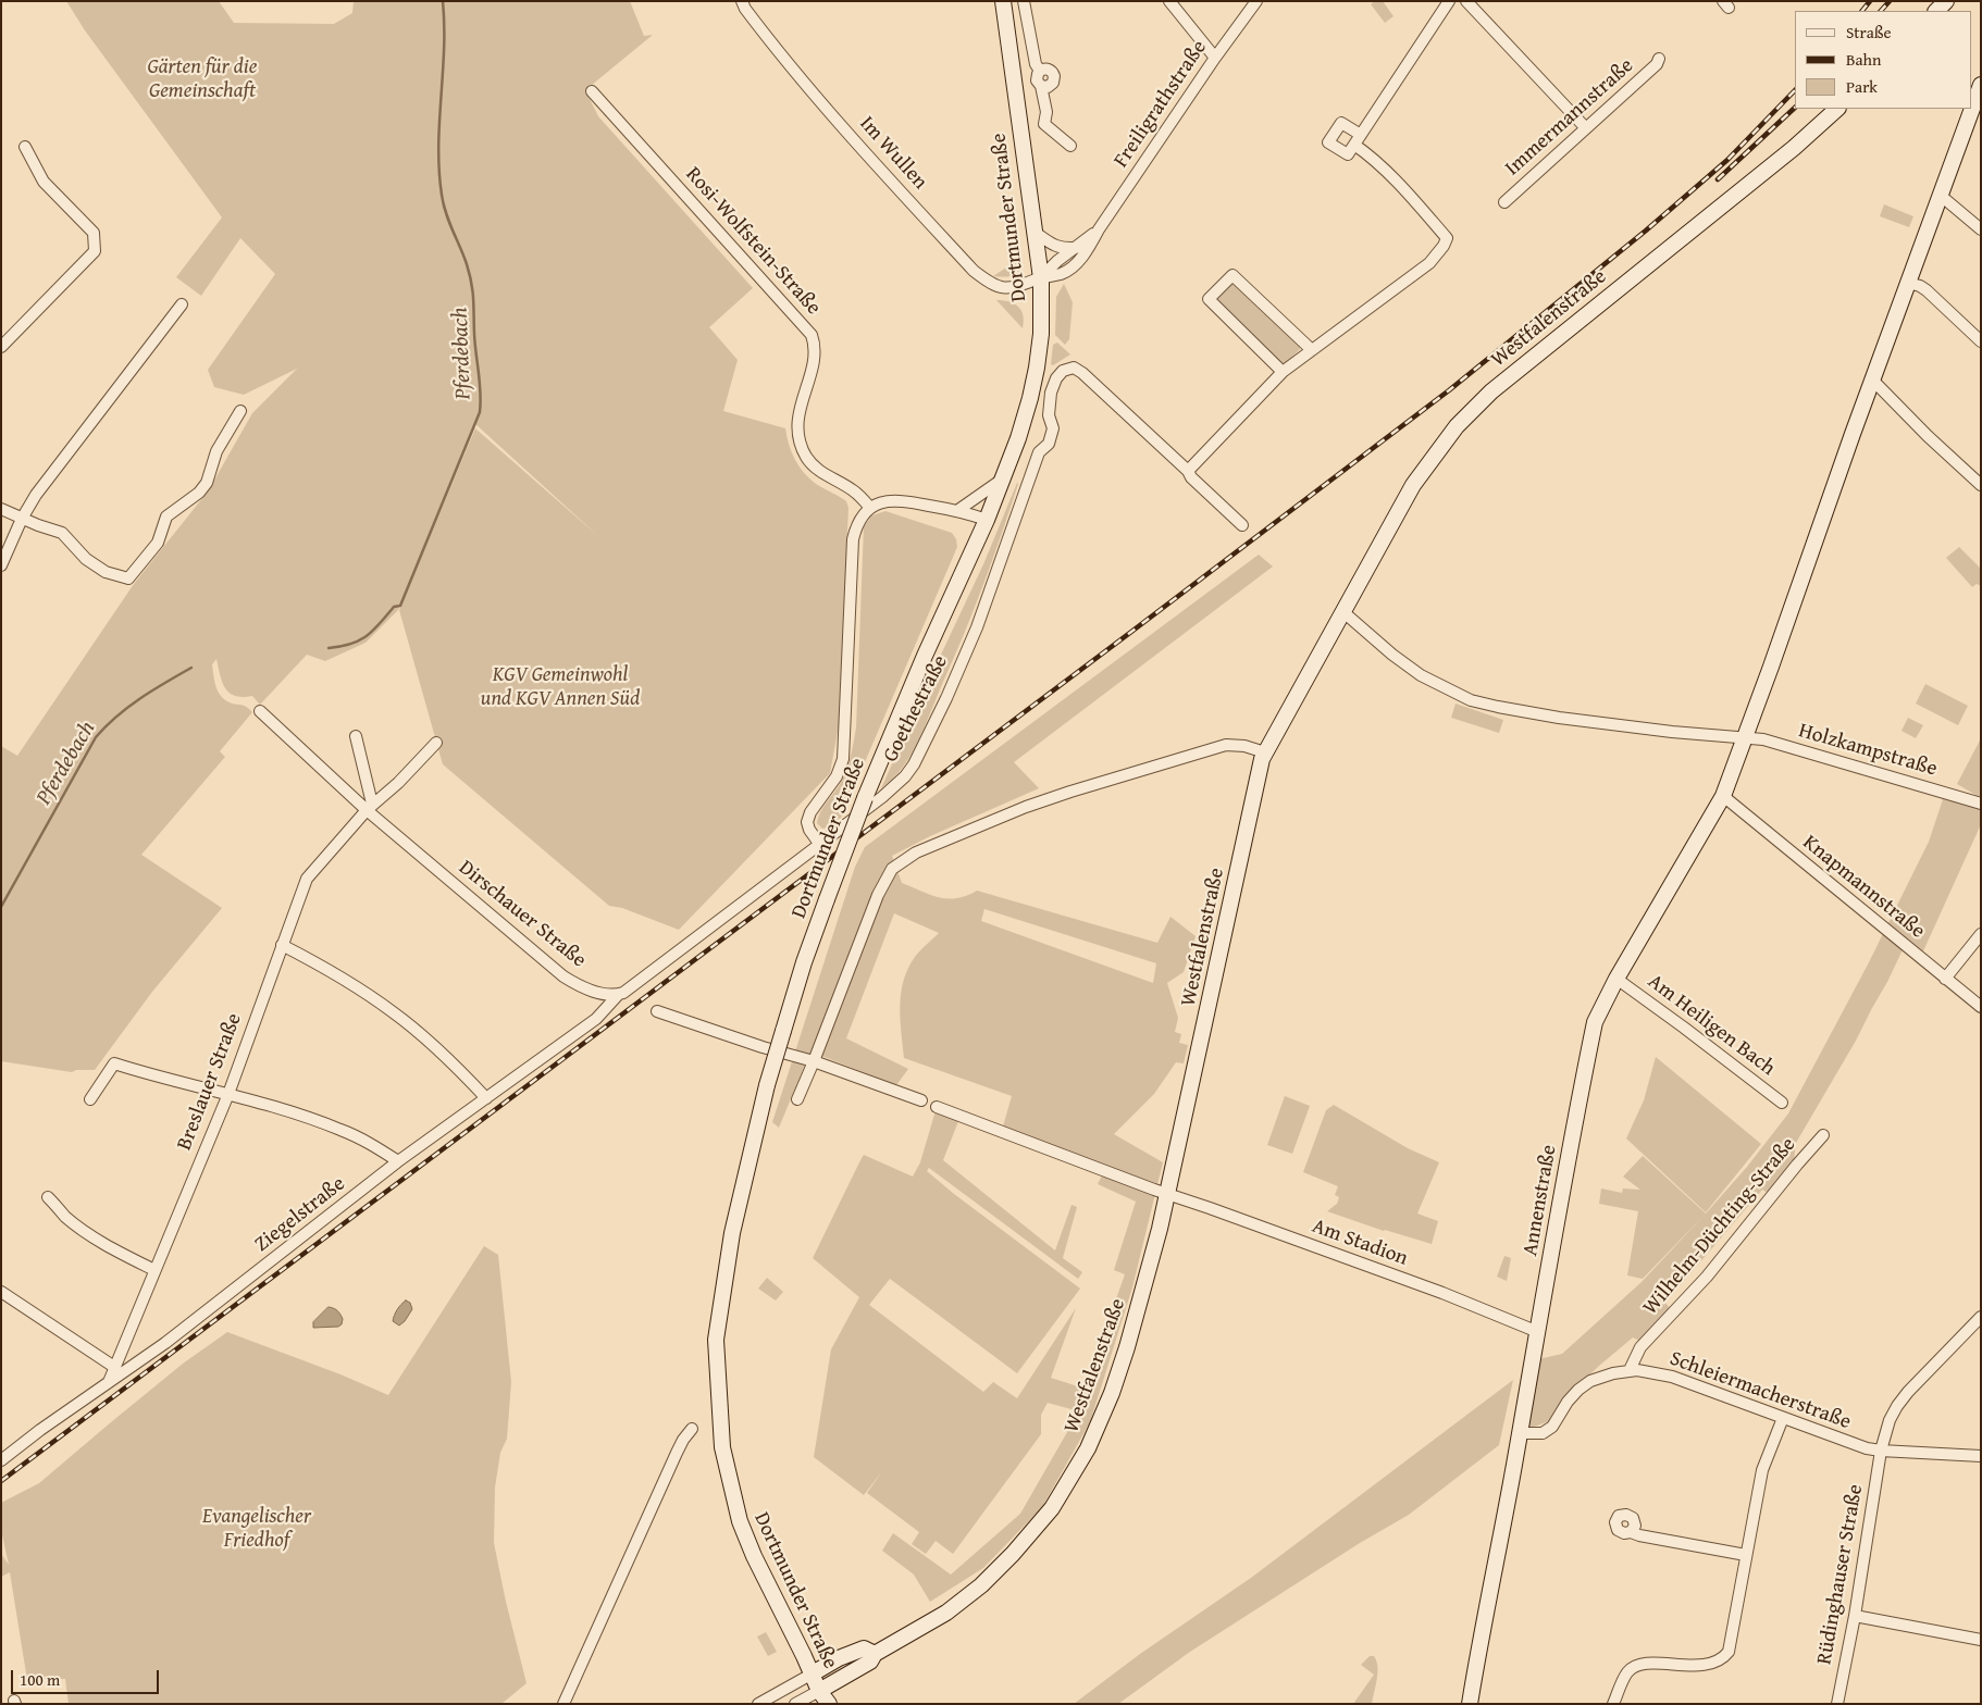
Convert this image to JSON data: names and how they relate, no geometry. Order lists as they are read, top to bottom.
{
  "streets": {
    "street": [
      "Freiligrathstraße",
      "Immermannstraße",
      "Im Wullen",
      "Dortmunder Straße",
      "Rosi-Wolfstein-Straße",
      "Westfalenstraße",
      "Goethestraße",
      "Holzkampstraße",
      "Knapmannstraße",
      "Dirschauer Straße",
      "Am Heiligen Bach",
      "Breslauer Straße",
      "Annenstraße",
      "Ziegelstraße",
      "Wilhelm-Düchting-Straße",
      "Am Stadion",
      "Schleiermacherstraße",
      "Rüdinghauser Straße"
    ]
  },
  "crossings": [
    ["Freiligrathstraße", "Im Wullen"],
    ["Freiligrathstraße", "Dortmunder Straße"],
    ["Im Wullen", "Dortmunder Straße"],
    ["Dortmunder Straße", "Westfalenstraße"],
    ["Westfalenstraße", "Holzkampstraße"],
    ["Westfalenstraße", "Am Stadion"],
    ["Holzkampstraße", "Annenstraße"],
    ["Knapmannstraße", "Annenstraße"],
    ["Dirschauer Straße", "Breslauer Straße"],
    ["Dirschauer Straße", "Ziegelstraße"],
    ["Am Heiligen Bach", "Annenstraße"],
    ["Breslauer Straße", "Ziegelstraße"],
    ["Annenstraße", "Am Stadion"],
    ["Annenstraße", "Schleiermacherstraße"],
    ["Wilhelm-Düchting-Straße", "Schleiermacherstraße"],
    ["Schleiermacherstraße", "Rüdinghauser Straße"]
  ],
  "water": ["Pferdebach"],
  "parks": ["Gärten für die Gemeinschaft", "KGV Gemeinwohl und KGV Annen Süd", "Evangelischer Friedhof"],
  "legend": ["Straße", "Bahn", "Park"],
  "scale_bar": "100 m"
}
